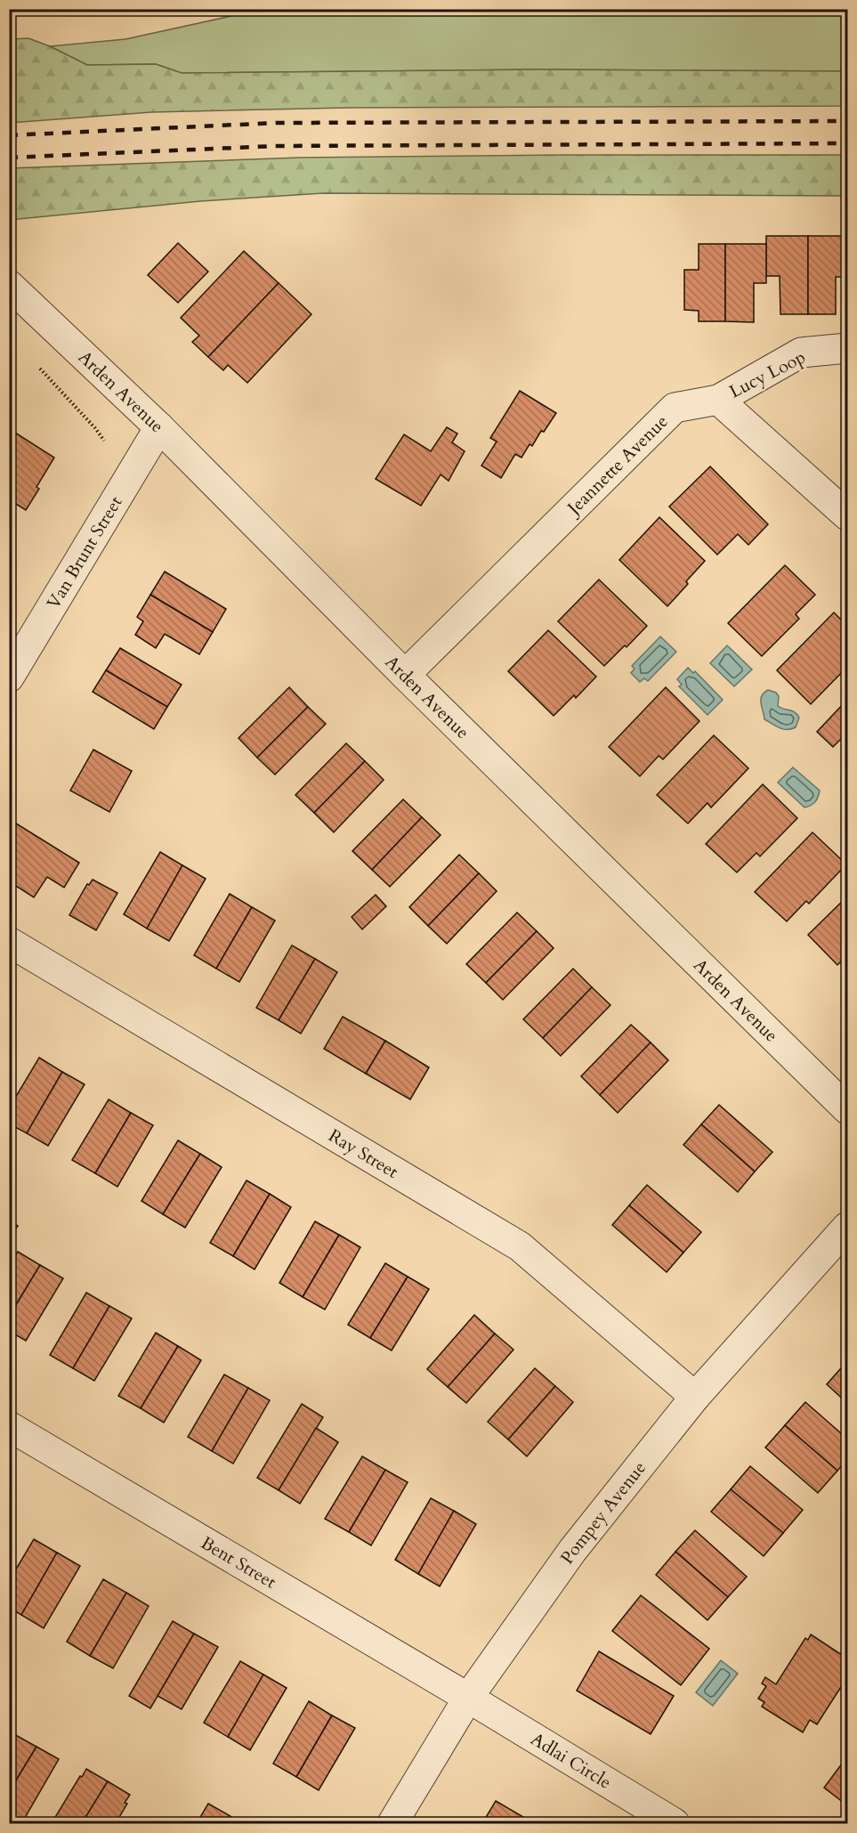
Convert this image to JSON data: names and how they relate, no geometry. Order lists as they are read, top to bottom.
{
  "streets": {
    "street": [
      "Lucy Loop",
      "Arden Avenue",
      "Jeannette Avenue",
      "Van Brunt Street",
      "Ray Street",
      "Pompey Avenue",
      "Bent Street",
      "Adlai Circle"
    ]
  },
  "crossings": [
    ["Lucy Loop", "Jeannette Avenue"],
    ["Arden Avenue", "Jeannette Avenue"],
    ["Arden Avenue", "Van Brunt Street"],
    ["Ray Street", "Pompey Avenue"],
    ["Pompey Avenue", "Bent Street"],
    ["Pompey Avenue", "Adlai Circle"],
    ["Bent Street", "Adlai Circle"]
  ]
}
